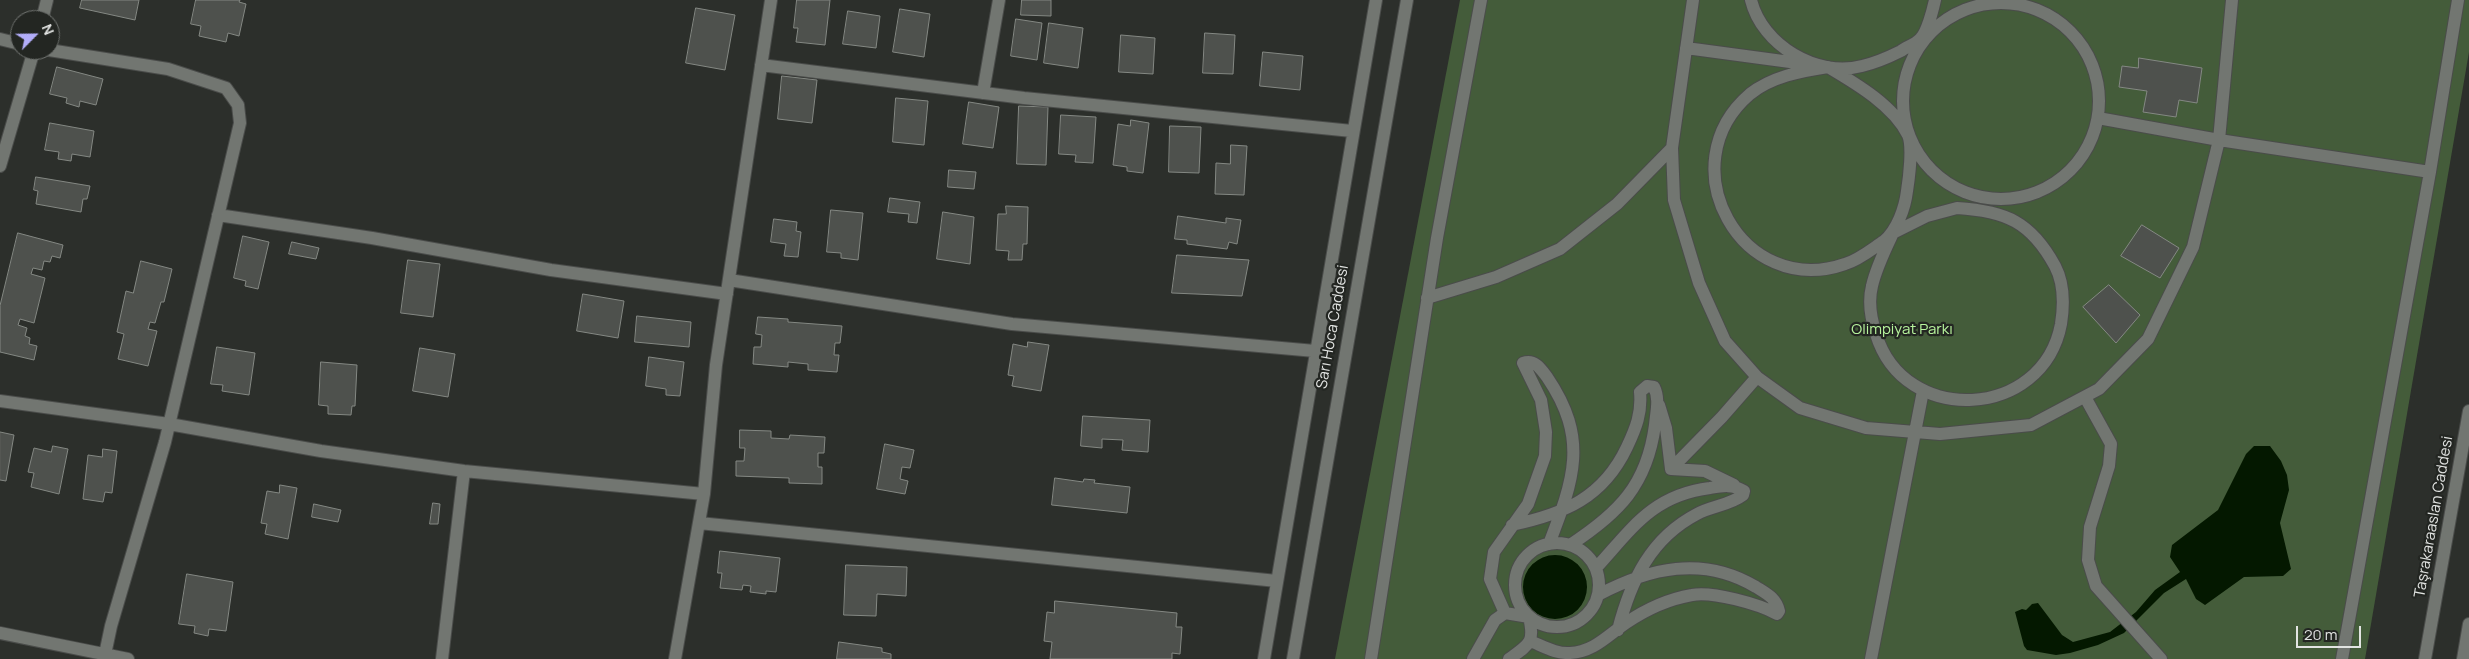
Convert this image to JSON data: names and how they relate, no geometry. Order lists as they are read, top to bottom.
{
  "streets": {
    "street": ["Sarı Hoca Caddesi", "Taşrakaraaslan Caddesi"]
  },
  "parks": ["Olimpiyat Parkı"],
  "scale_bar": "20 m",
  "north": "top right"
}
